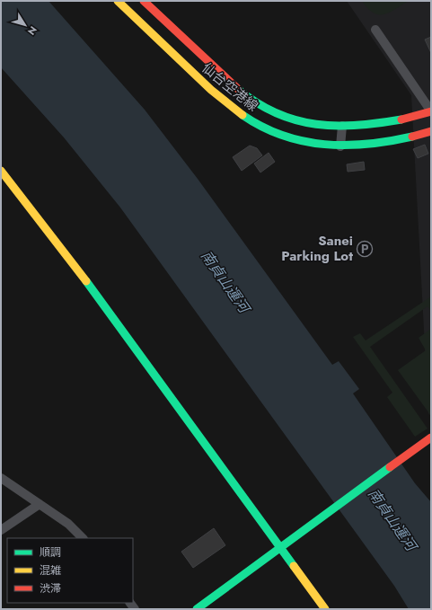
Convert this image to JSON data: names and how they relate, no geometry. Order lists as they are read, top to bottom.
{
  "streets": {
    "street": ["仙台空港線"]
  },
  "water": ["南貞山運河"],
  "places": {
    "parking": ["Sanei Parking Lot"]
  },
  "legend": ["順調", "混雑", "渋滞"],
  "north": "bottom right"
}
